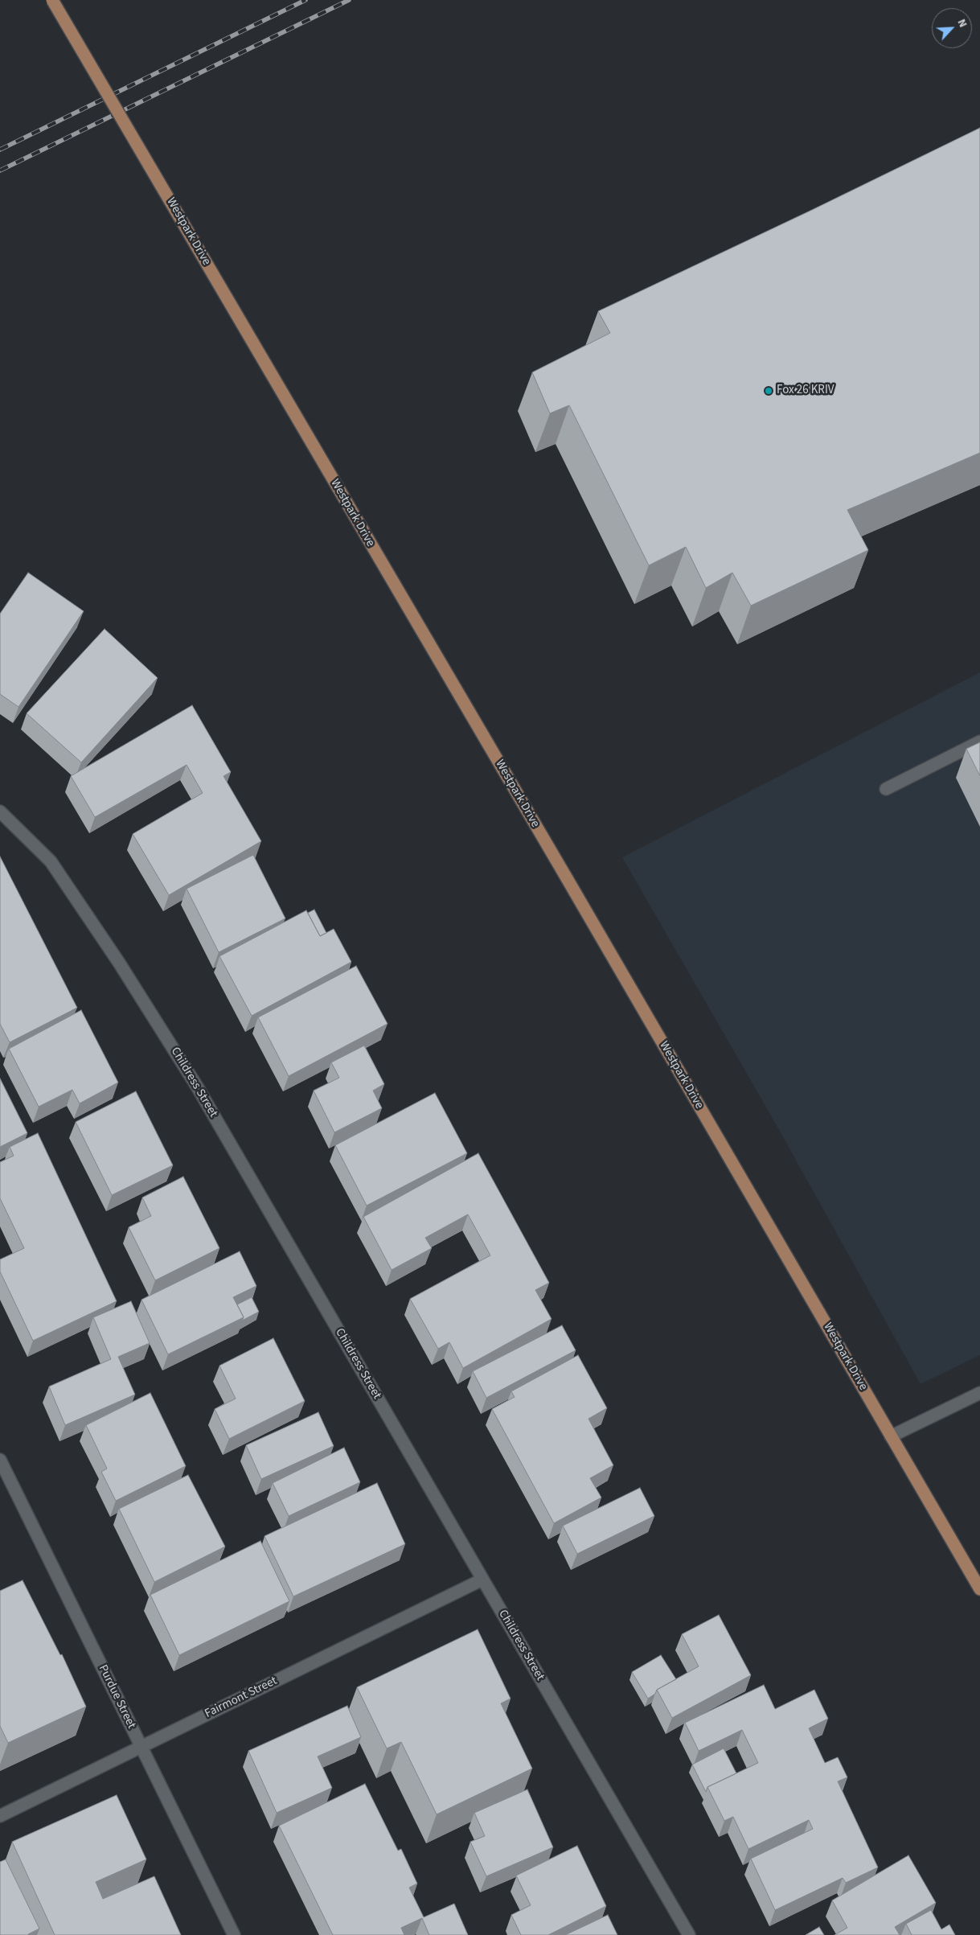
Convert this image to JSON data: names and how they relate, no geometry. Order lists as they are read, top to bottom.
{
  "streets": {
    "main road": ["Westpark Drive"],
    "street": ["Childress Street", "Purdue Street", "Fairmont Street"]
  },
  "crossings": [
    ["Childress Street", "Fairmont Street"],
    ["Purdue Street", "Fairmont Street"]
  ],
  "places": ["Fox 26 KRIV"],
  "north": "top right"
}
